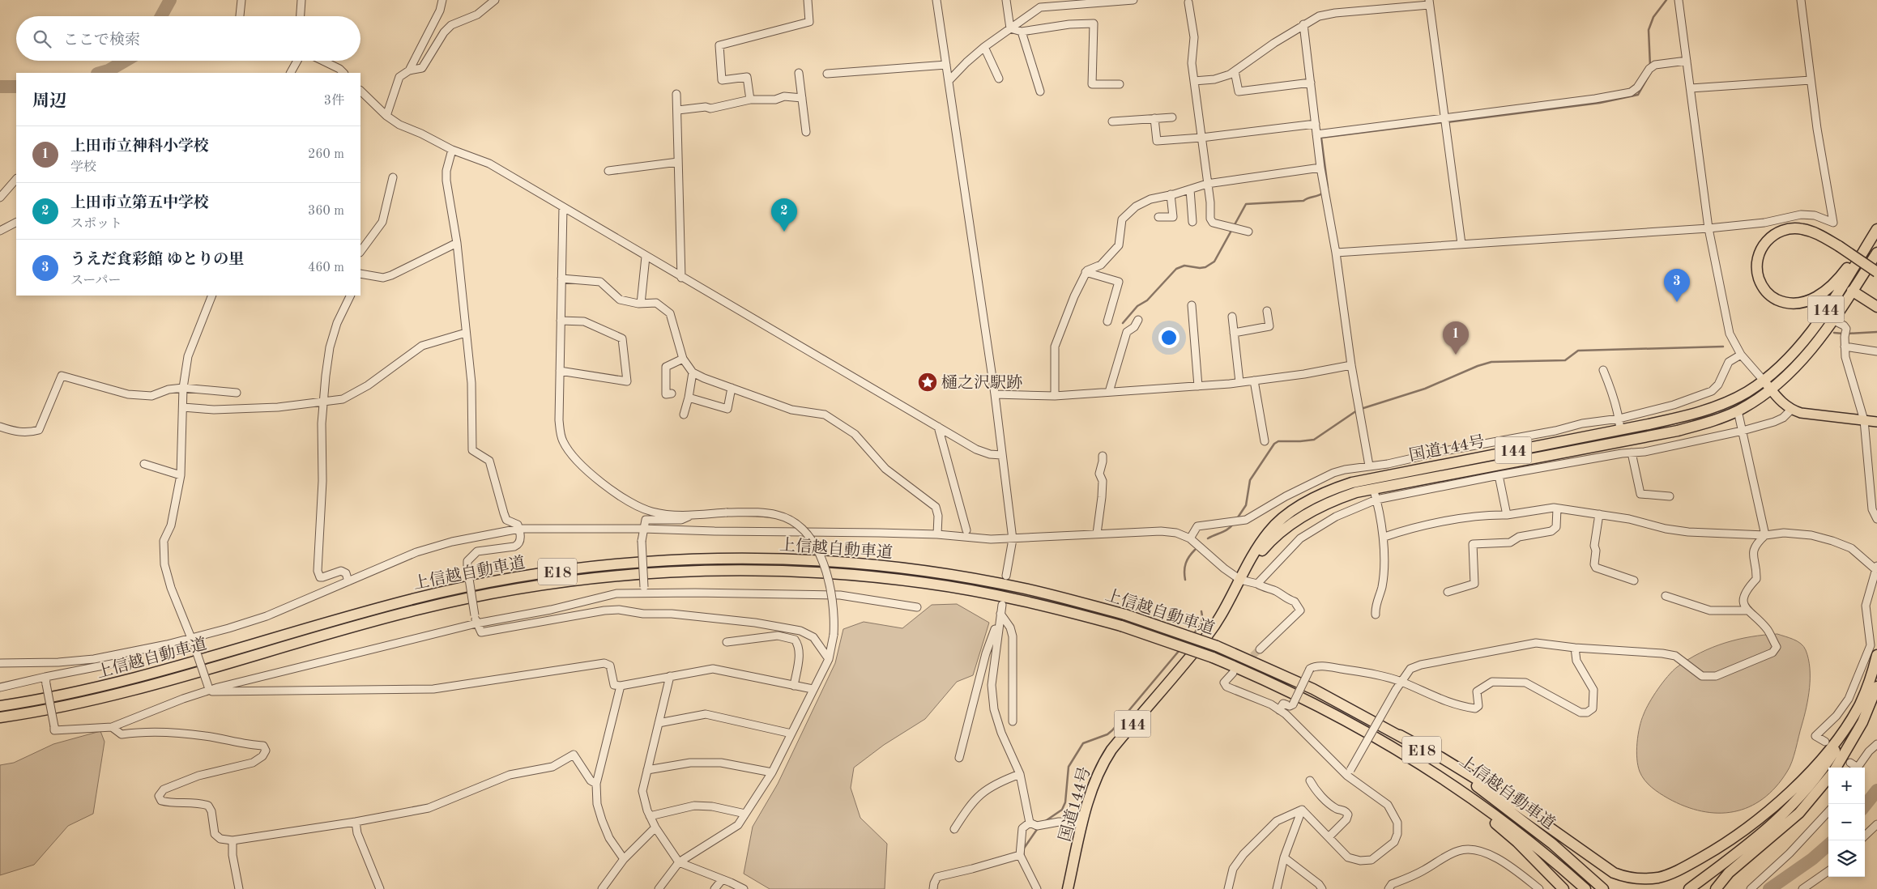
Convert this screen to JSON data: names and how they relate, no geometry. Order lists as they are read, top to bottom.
{
  "streets": {
    "highway": [
      "144",
      "国道144号",
      "上信越自動車道",
      "E18"
    ]
  },
  "crossings": [
    ["144", "国道144号"]
  ],
  "places": {
    "place": ["樋之沢駅跡"]
  },
  "page": {
    "search": "ここで検索",
    "heading": ["周辺", "3件"],
    "list": [
      {
        "mark": "1",
        "name": "上田市立神科小学校",
        "note": "学校",
        "value": "260 m"
      },
      {
        "mark": "2",
        "name": "上田市立第五中学校",
        "note": "スポット",
        "value": "360 m"
      },
      {
        "mark": "3",
        "name": "うえだ食彩館 ゆとりの里",
        "note": "スーパー",
        "value": "460 m"
      }
    ],
    "pins": ["2", "3", "1"],
    "map_buttons": ["+", "−"]
  }
}
